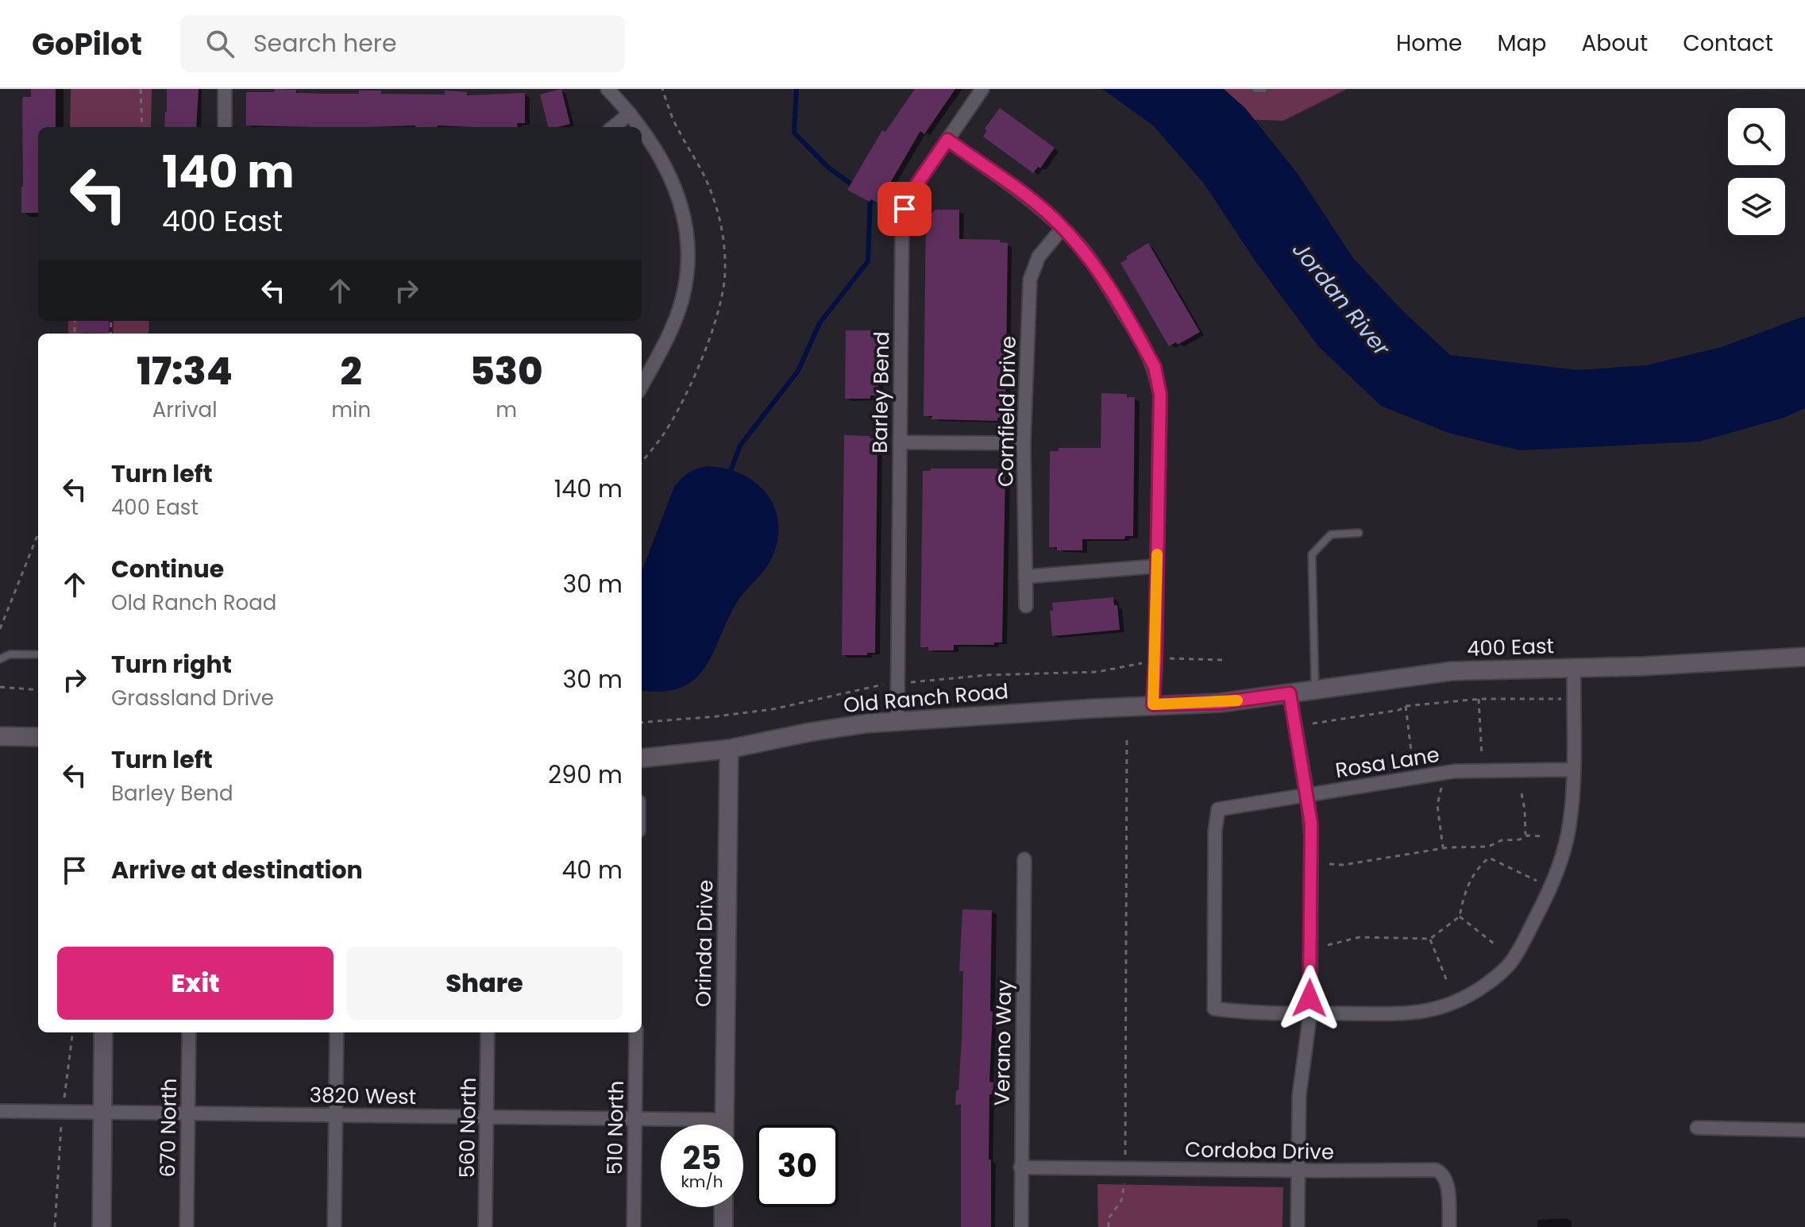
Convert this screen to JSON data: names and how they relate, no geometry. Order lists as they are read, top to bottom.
{
  "streets": {
    "street": [
      "Barley Bend",
      "Cornfield Drive",
      "400 East",
      "Old Ranch Road",
      "Rosa Lane",
      "Orinda Drive",
      "Verano Way",
      "3820 West",
      "670 North",
      "560 North",
      "510 North",
      "Cordoba Drive"
    ]
  },
  "crossings": [
    ["Barley Bend", "Old Ranch Road"],
    ["400 East", "Old Ranch Road"],
    ["Old Ranch Road", "Orinda Drive"],
    ["Orinda Drive", "3820 West"],
    ["Verano Way", "Cordoba Drive"],
    ["3820 West", "670 North"],
    ["3820 West", "560 North"],
    ["3820 West", "510 North"]
  ],
  "water": ["Jordan River"],
  "page": {
    "header": "GoPilot",
    "search": "Search here",
    "nav": [
      "Home",
      "Map",
      "About",
      "Contact"
    ],
    "turn": ["140 m", "400 East"],
    "eta": [
      "17:34",
      "Arrival",
      "2",
      "min",
      "530",
      "m"
    ],
    "list": [
      {
        "name": "Turn left",
        "note": "400 East",
        "value": "140 m"
      },
      {
        "name": "Continue",
        "note": "Old Ranch Road",
        "value": "30 m"
      },
      {
        "name": "Turn right",
        "note": "Grassland Drive",
        "value": "30 m"
      },
      {
        "name": "Turn left",
        "note": "Barley Bend",
        "value": "290 m"
      },
      {
        "name": "Arrive at destination",
        "value": "40 m"
      }
    ],
    "buttons": ["Exit", "Share"],
    "speed": "25 km/h",
    "limit": "30"
  }
}
